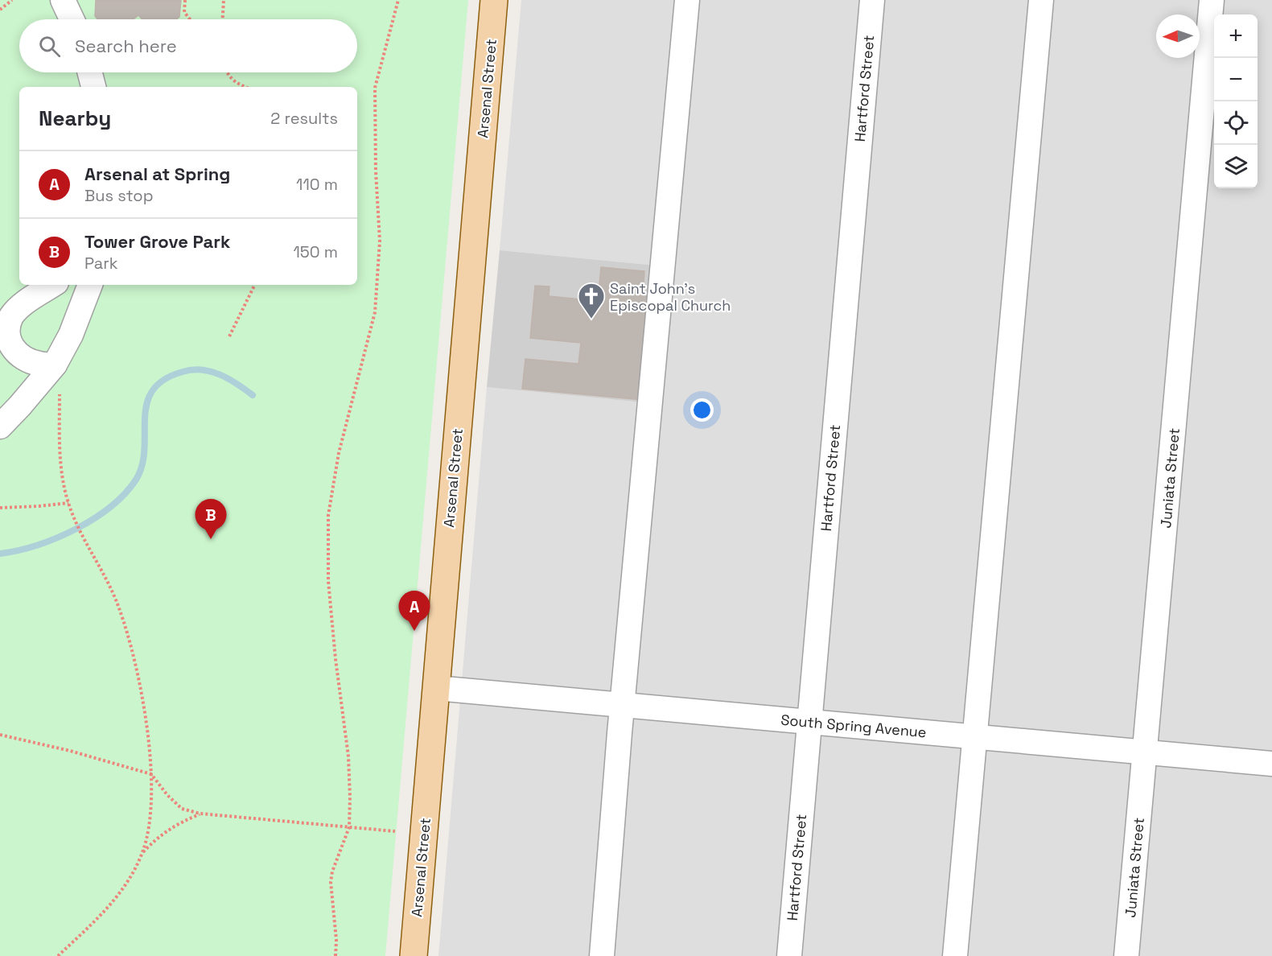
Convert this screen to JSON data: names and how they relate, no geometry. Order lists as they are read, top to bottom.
{
  "streets": {
    "main road": ["Arsenal Street"],
    "street": ["Hartford Street", "Juniata Street", "South Spring Avenue"]
  },
  "crossings": [
    ["Arsenal Street", "South Spring Avenue"],
    ["Hartford Street", "South Spring Avenue"],
    ["Juniata Street", "South Spring Avenue"]
  ],
  "places": {
    "church": ["Saint John's Episcopal Church"]
  },
  "north": "left",
  "page": {
    "map_buttons": ["+", "−"],
    "search": "Search here",
    "heading": ["Nearby", "2 results"],
    "list": [
      {
        "mark": "A",
        "name": "Arsenal at Spring",
        "note": "Bus stop",
        "value": "110 m"
      },
      {
        "mark": "B",
        "name": "Tower Grove Park",
        "note": "Park",
        "value": "150 m"
      }
    ],
    "pins": ["B", "A"]
  }
}
